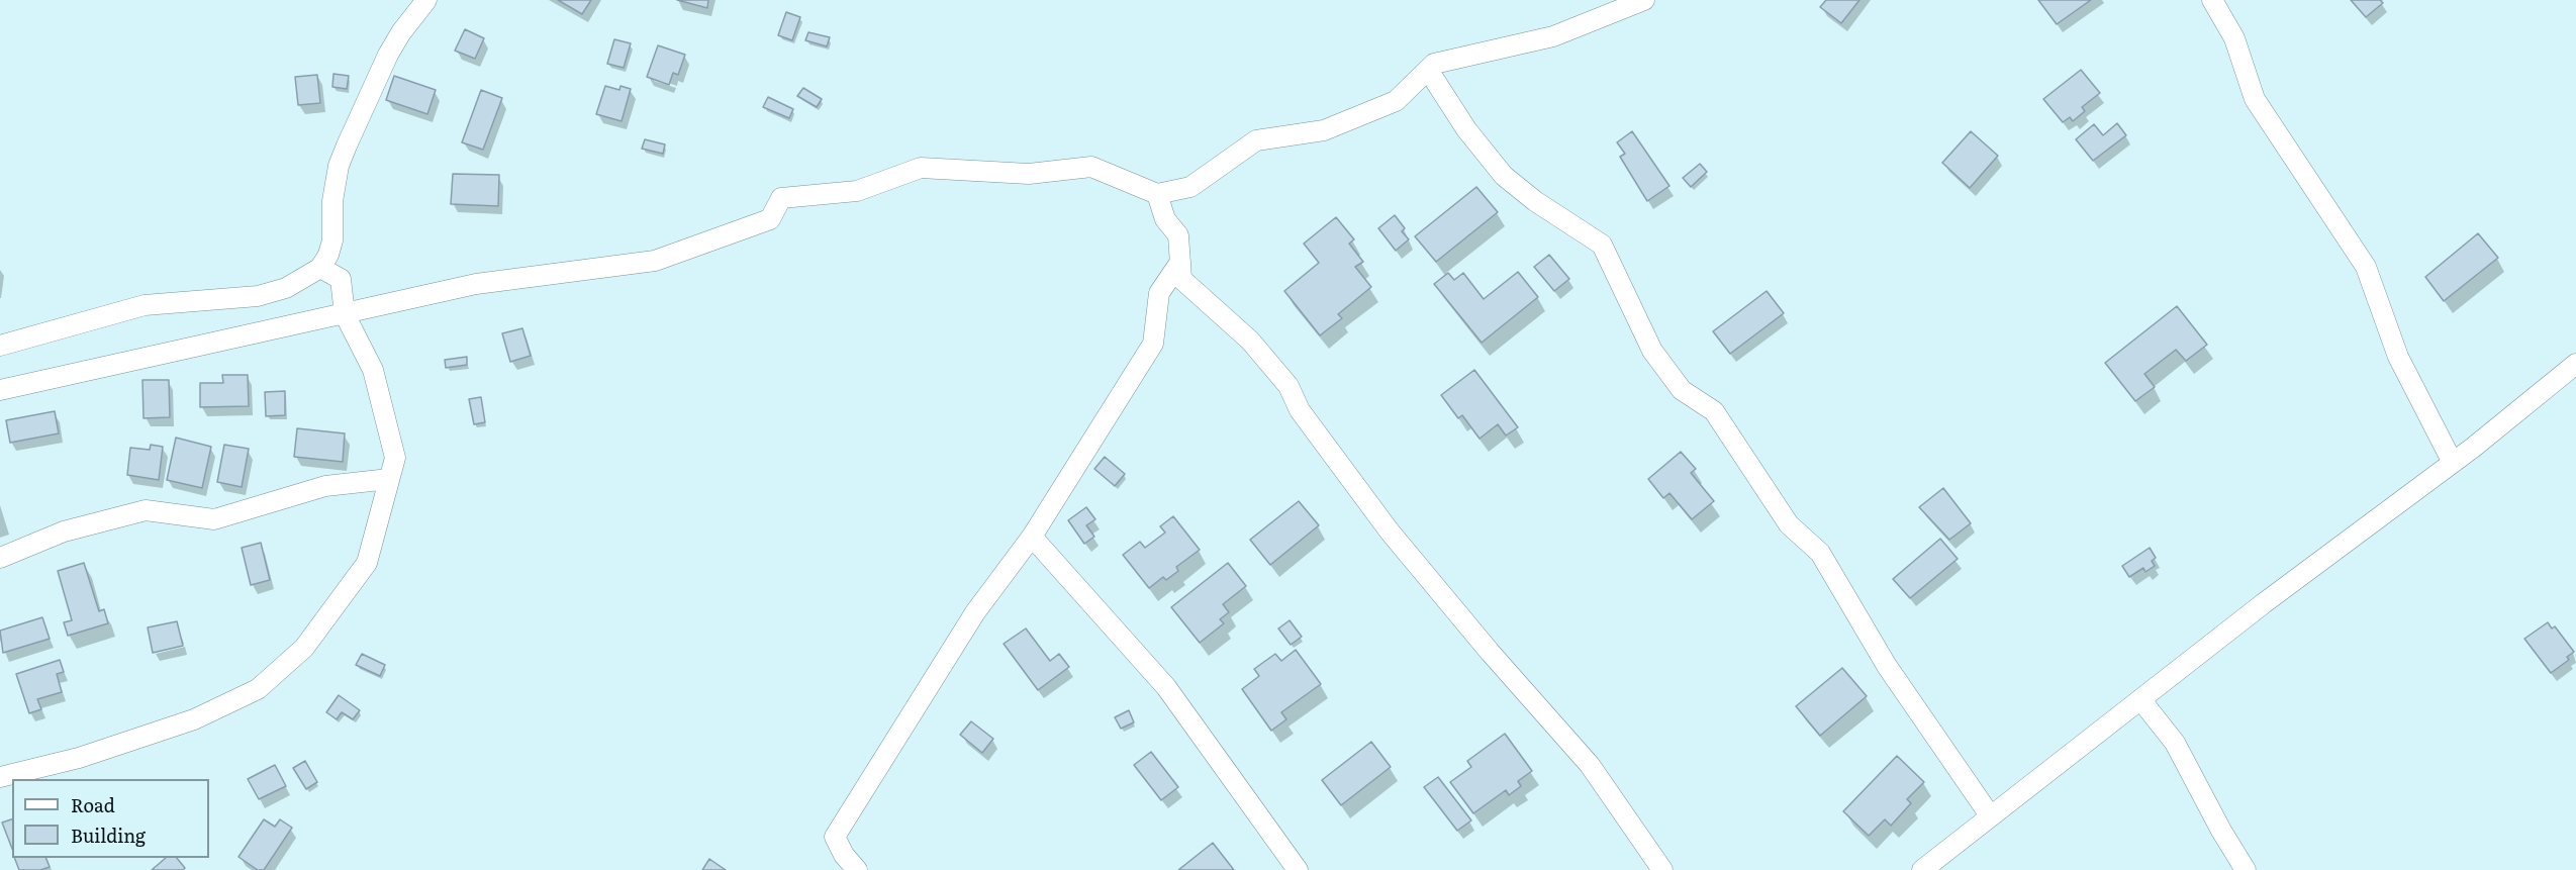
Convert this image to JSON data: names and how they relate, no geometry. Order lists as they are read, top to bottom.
{
  "legend": ["Road", "Building"]
}
